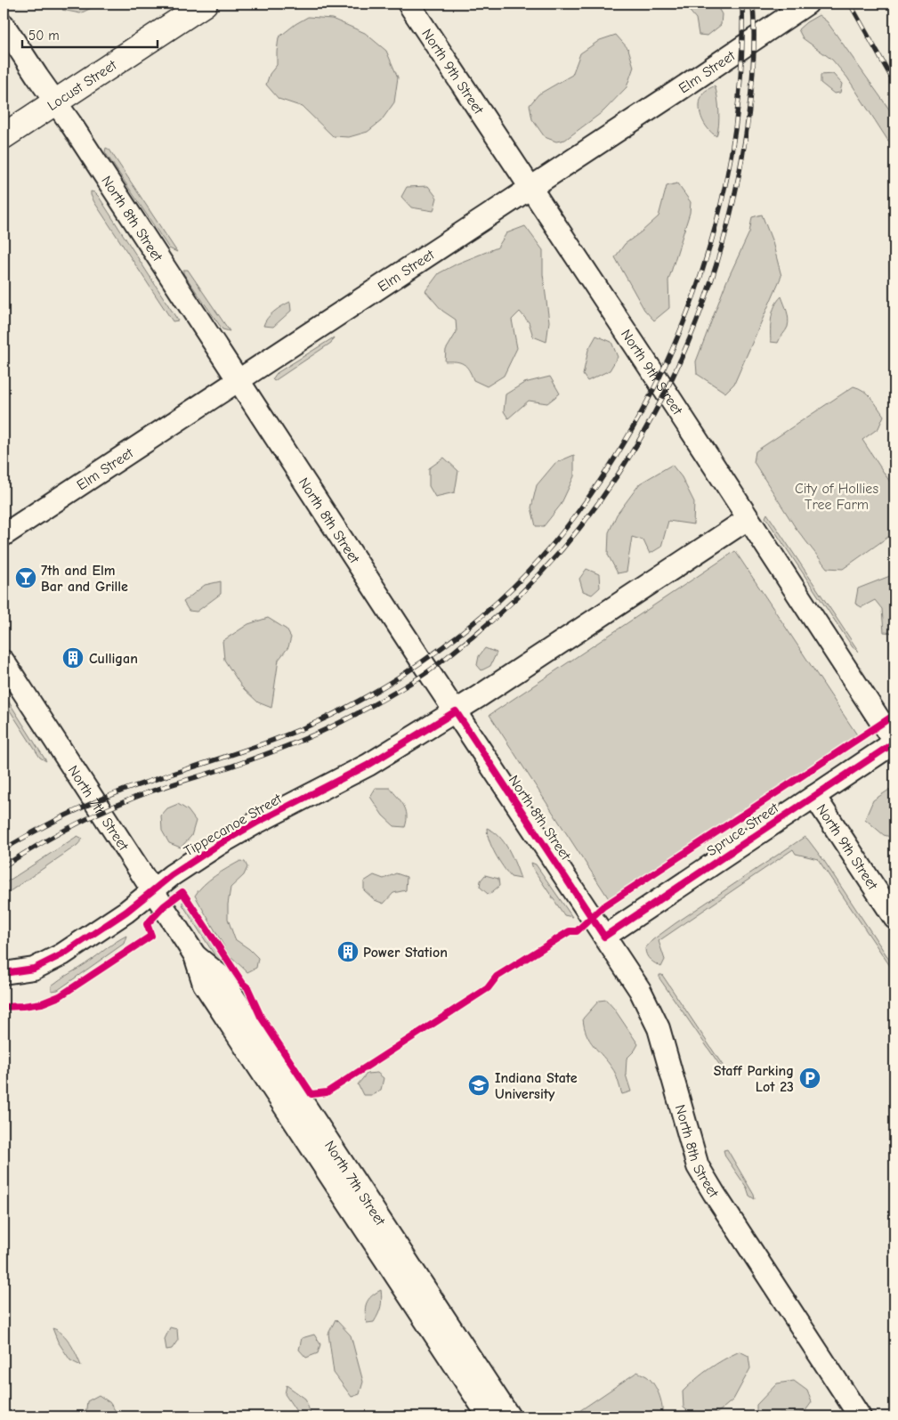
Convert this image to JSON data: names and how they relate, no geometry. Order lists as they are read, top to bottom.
{
  "streets": {
    "street": [
      "North 9th Street",
      "Elm Street",
      "Locust Street",
      "North 8th Street",
      "North 7th Street",
      "Tippecanoe Street",
      "Spruce Street"
    ]
  },
  "crossings": [
    ["North 9th Street", "Elm Street"],
    ["North 9th Street", "Tippecanoe Street"],
    ["North 9th Street", "Spruce Street"],
    ["Elm Street", "North 8th Street"],
    ["Locust Street", "North 8th Street"],
    ["North 8th Street", "Tippecanoe Street"],
    ["North 8th Street", "Spruce Street"],
    ["North 7th Street", "Tippecanoe Street"]
  ],
  "parks": ["City of Hollies Tree Farm"],
  "places": {
    "bar": ["7th and Elm Bar and Grille"],
    "building": ["Culligan", "Power Station"],
    "parking": ["Staff Parking Lot 23"],
    "school or university": ["Indiana State University"]
  },
  "scale_bar": "50 m"
}
